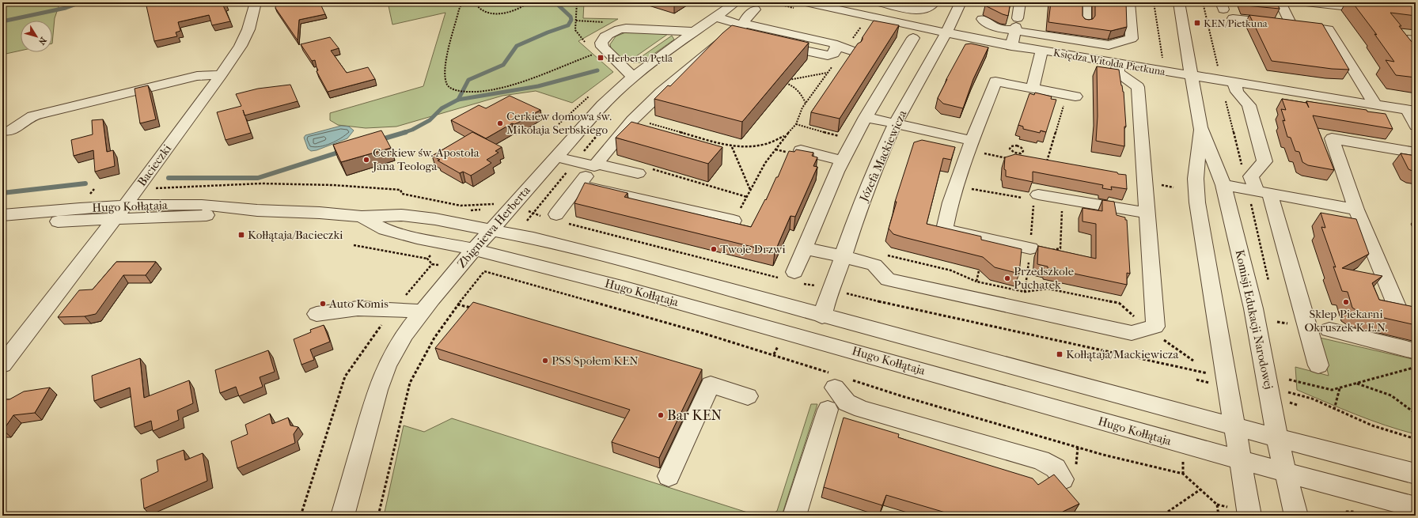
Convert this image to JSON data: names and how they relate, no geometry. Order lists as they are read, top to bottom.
{
  "streets": {
    "street": [
      "Księdza Witolda Pietkuna",
      "Józefa Mackiewicza",
      "Bacieczki",
      "Hugo Kołłątaja",
      "Zbigniewa Herberta",
      "Komisji Edukacji Narodowej"
    ]
  },
  "crossings": [
    ["Księdza Witolda Pietkuna", "Józefa Mackiewicza"],
    ["Księdza Witolda Pietkuna", "Komisji Edukacji Narodowej"],
    ["Józefa Mackiewicza", "Hugo Kołłątaja"],
    ["Bacieczki", "Hugo Kołłątaja"],
    ["Hugo Kołłątaja", "Zbigniewa Herberta"],
    ["Hugo Kołłątaja", "Komisji Edukacji Narodowej"]
  ],
  "places": {
    "transit": [
      "KEN/Pietkuna",
      "Herberta/Pętla",
      "Kołłątaja/Bacieczki",
      "Kołłątaja/Mackiewicza"
    ],
    "other": [
      "Cerkiew domowa św. Mikołaja Serbskiego",
      "Cerkiew św. Apostoła Jana Teologa",
      "Twoje Drzwi",
      "Przedszkole Puchatek",
      "Sklep Piekarni Okruszek K.E.N.",
      "Auto Komis",
      "PSS Społem KEN",
      "Bar KEN"
    ]
  },
  "north": "bottom right"
}
